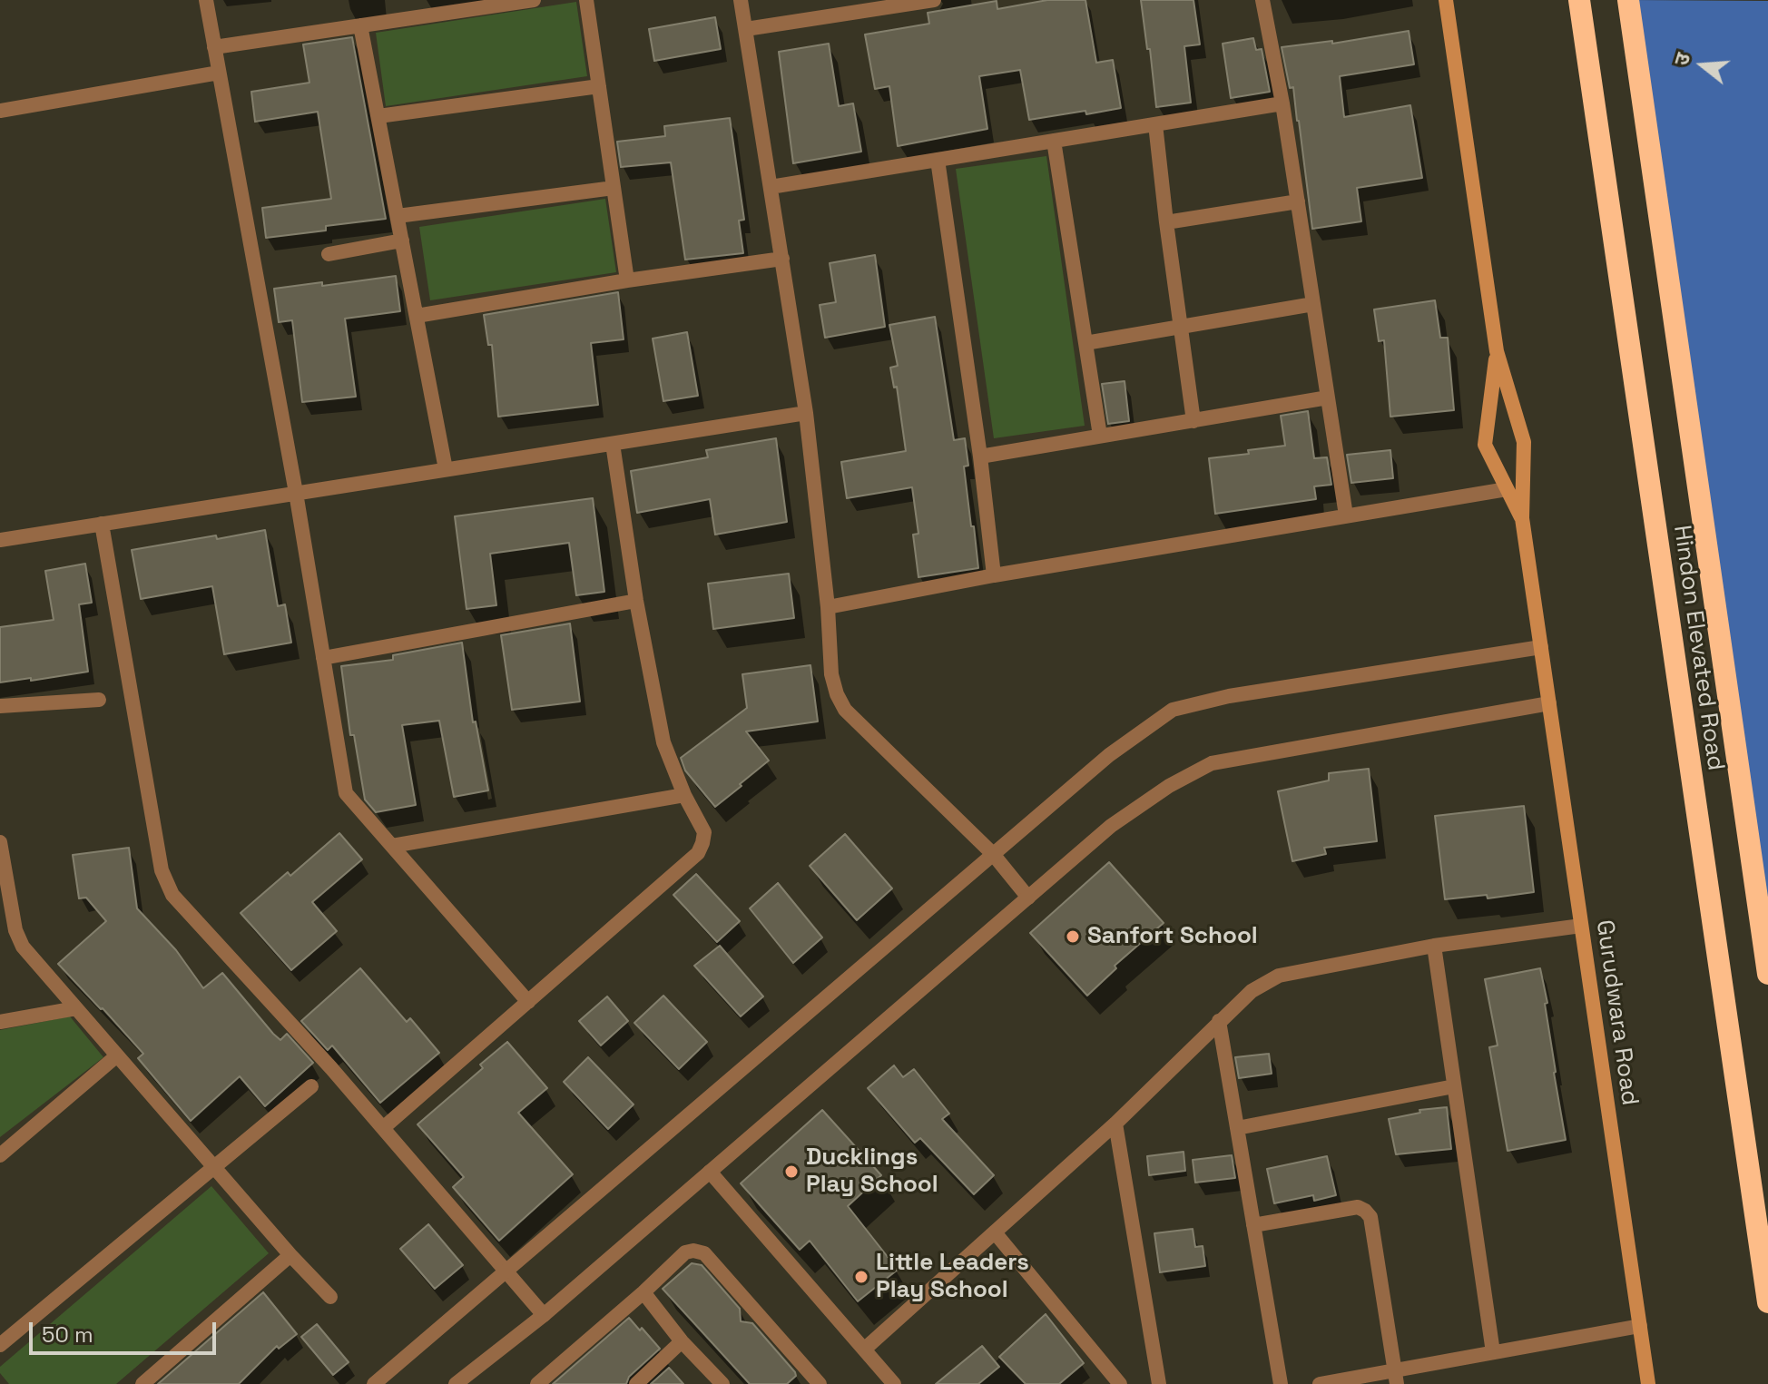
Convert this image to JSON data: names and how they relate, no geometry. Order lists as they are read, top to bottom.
{
  "streets": {
    "highway": ["Hindon Elevated Road"],
    "main road": ["Gurudwara Road"]
  },
  "places": ["Sanfort School", "Ducklings Play School", "Little Leaders Play School"],
  "scale_bar": "50 m",
  "north": "left"
}
